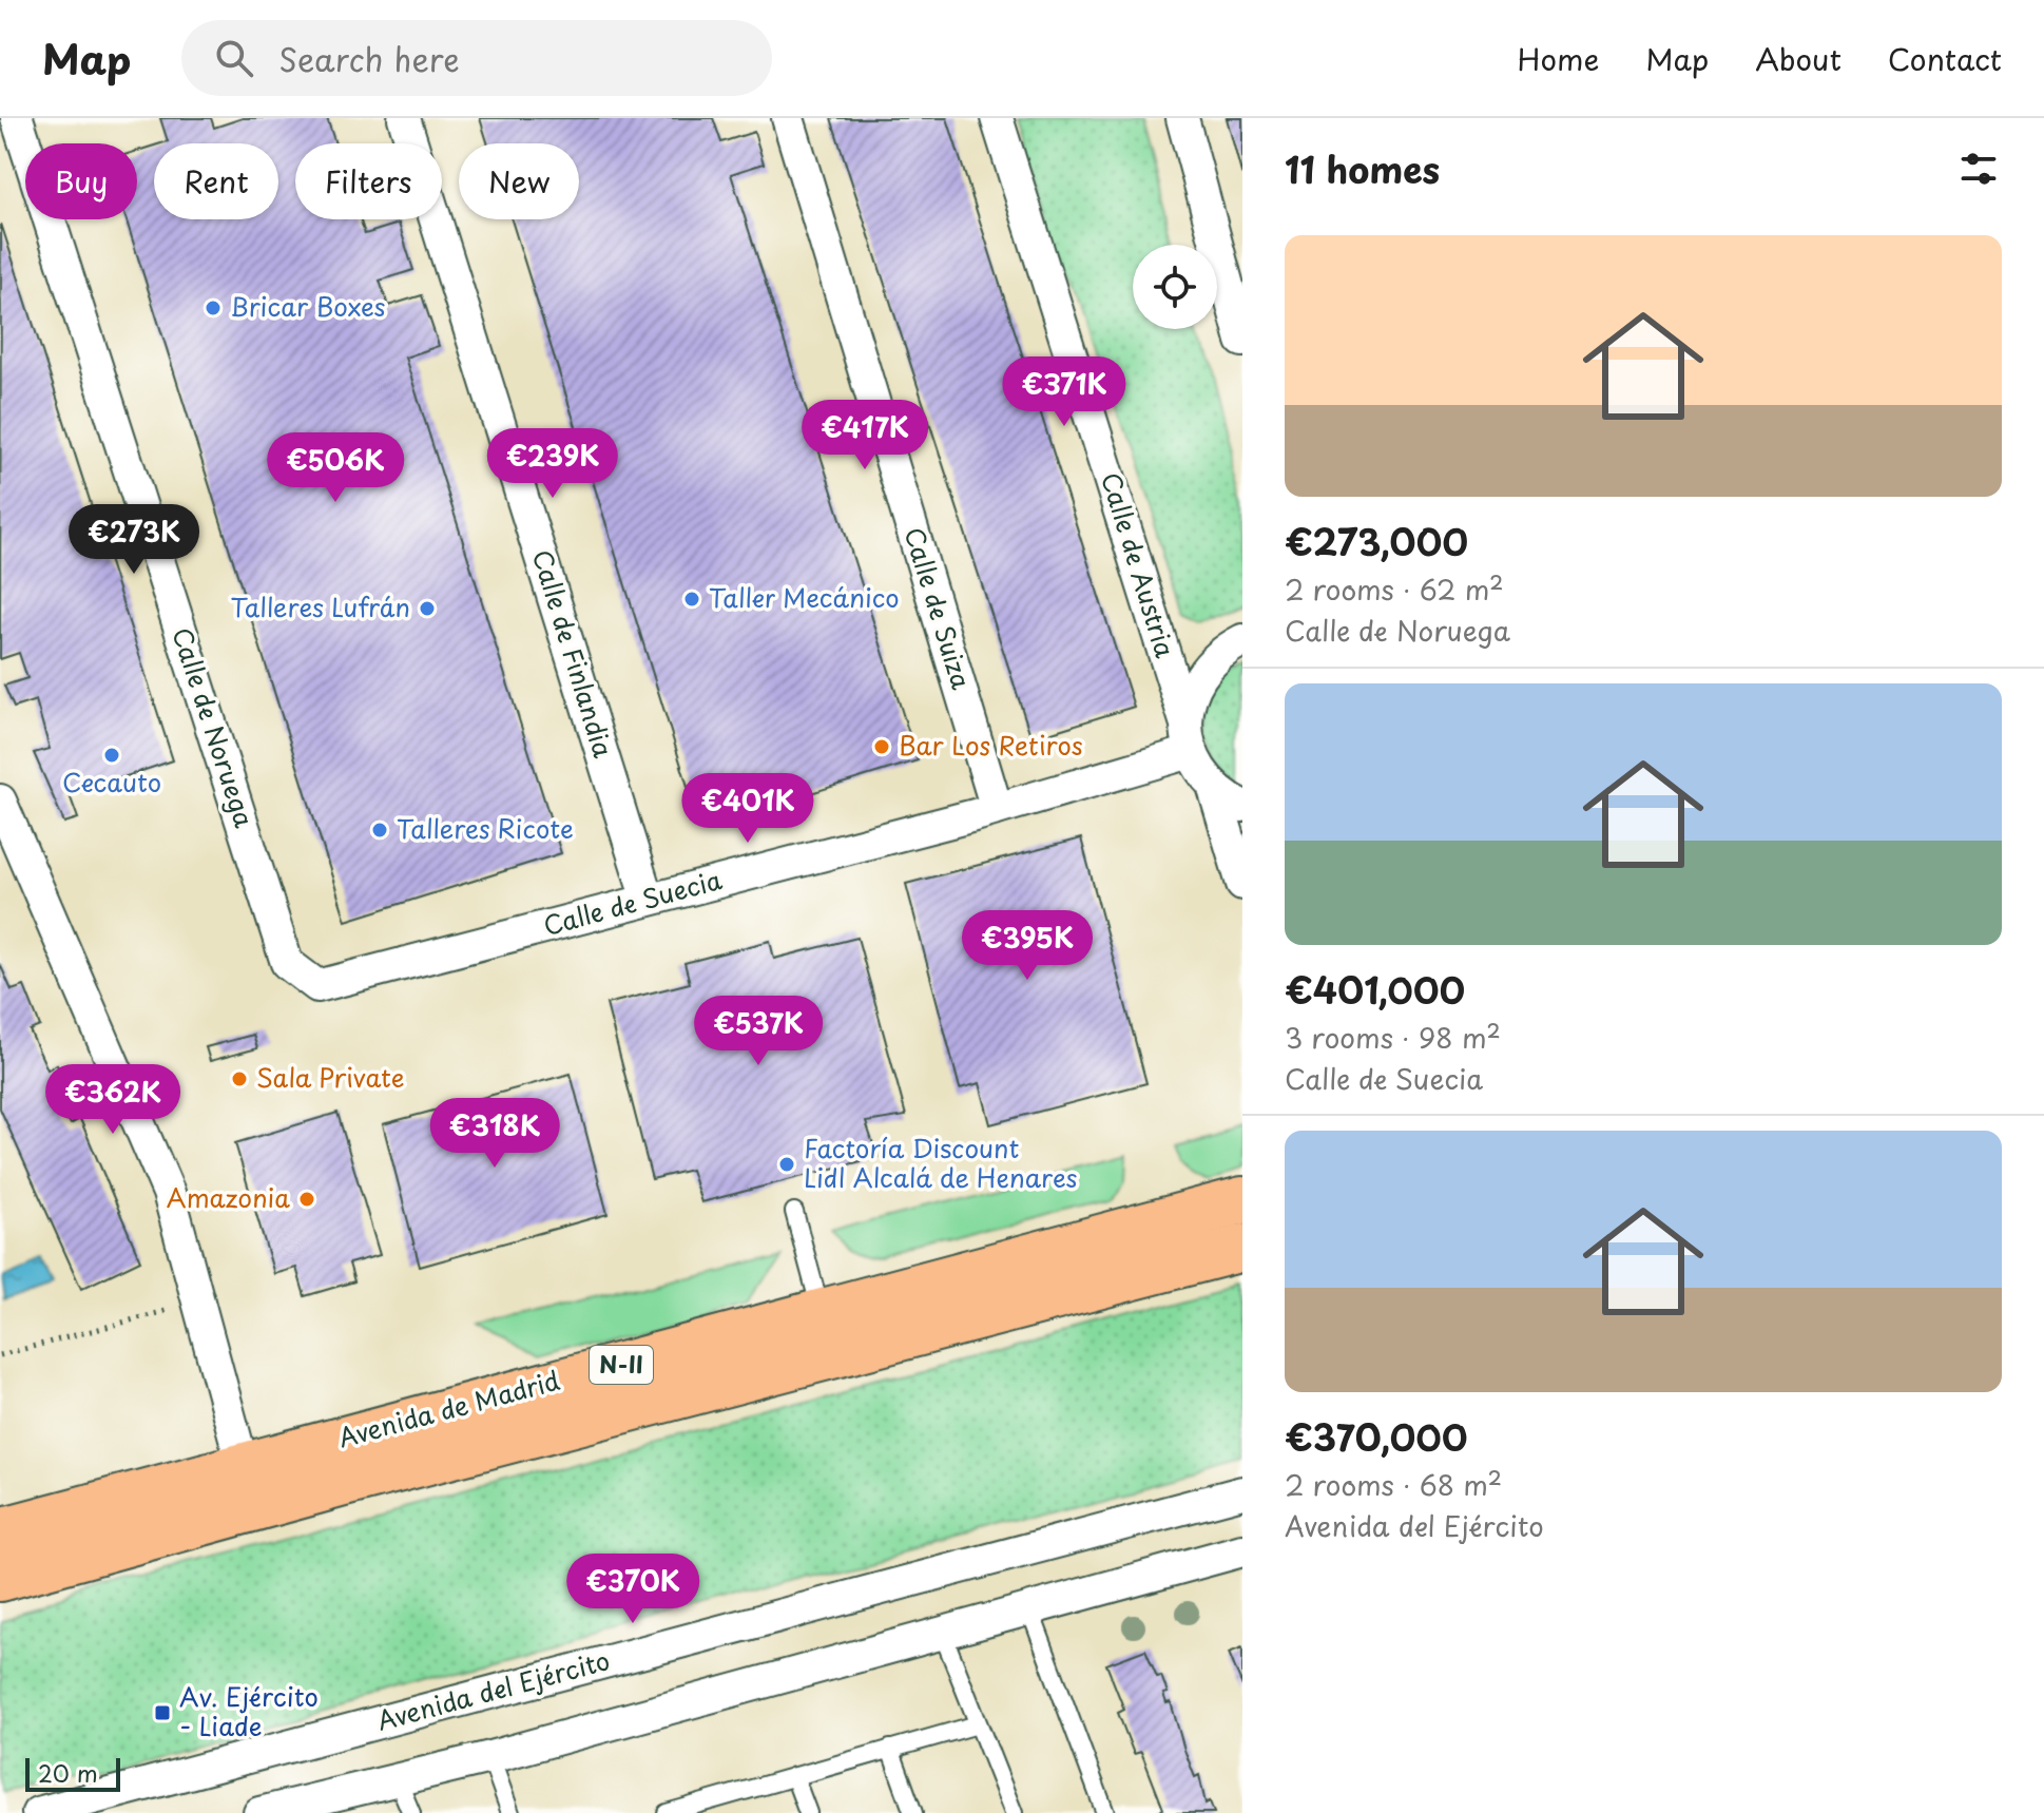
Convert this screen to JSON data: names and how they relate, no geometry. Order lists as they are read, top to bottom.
{
  "streets": {
    "main road": ["N-II", "Avenida de Madrid"],
    "street": [
      "Calle de Austria",
      "Calle de Suiza",
      "Calle de Finlandia",
      "Calle de Noruega",
      "Calle de Suecia",
      "Avenida del Ejército"
    ]
  },
  "crossings": [
    ["Calle de Austria", "Calle de Suecia"],
    ["Calle de Suiza", "Calle de Suecia"],
    ["Calle de Finlandia", "Calle de Suecia"],
    ["Calle de Noruega", "Calle de Suecia"]
  ],
  "places": {
    "other": [
      "Bricar Boxes",
      "Taller Mecánico",
      "Talleres Lufrán",
      "Bar Los Retiros",
      "Cecauto",
      "Talleres Ricote",
      "Sala Private",
      "Factoría Discount Lidl Alcalá de Henares",
      "Amazonia"
    ],
    "transit": ["Av. Ejército - Liade"]
  },
  "scale_bar": "20 m",
  "page": {
    "header": "Map",
    "search": "Search here",
    "nav": [
      "Home",
      "Map",
      "About",
      "Contact"
    ],
    "heading": "11 homes",
    "chip": [
      "Buy",
      "Rent",
      "Filters",
      "New"
    ],
    "list": [
      {
        "name": "€273,000",
        "note": "2 rooms · 62 m² · Calle de Noruega"
      },
      {
        "name": "€401,000",
        "note": "3 rooms · 98 m² · Calle de Suecia"
      },
      {
        "name": "€370,000",
        "note": "2 rooms · 68 m² · Avenida del Ejército"
      }
    ],
    "price": [
      "€371K",
      "€417K",
      "€239K",
      "€506K",
      "€273K",
      "€401K",
      "€395K",
      "€537K",
      "€362K",
      "€318K",
      "€370K"
    ],
    "scale": "20 m"
  }
}
